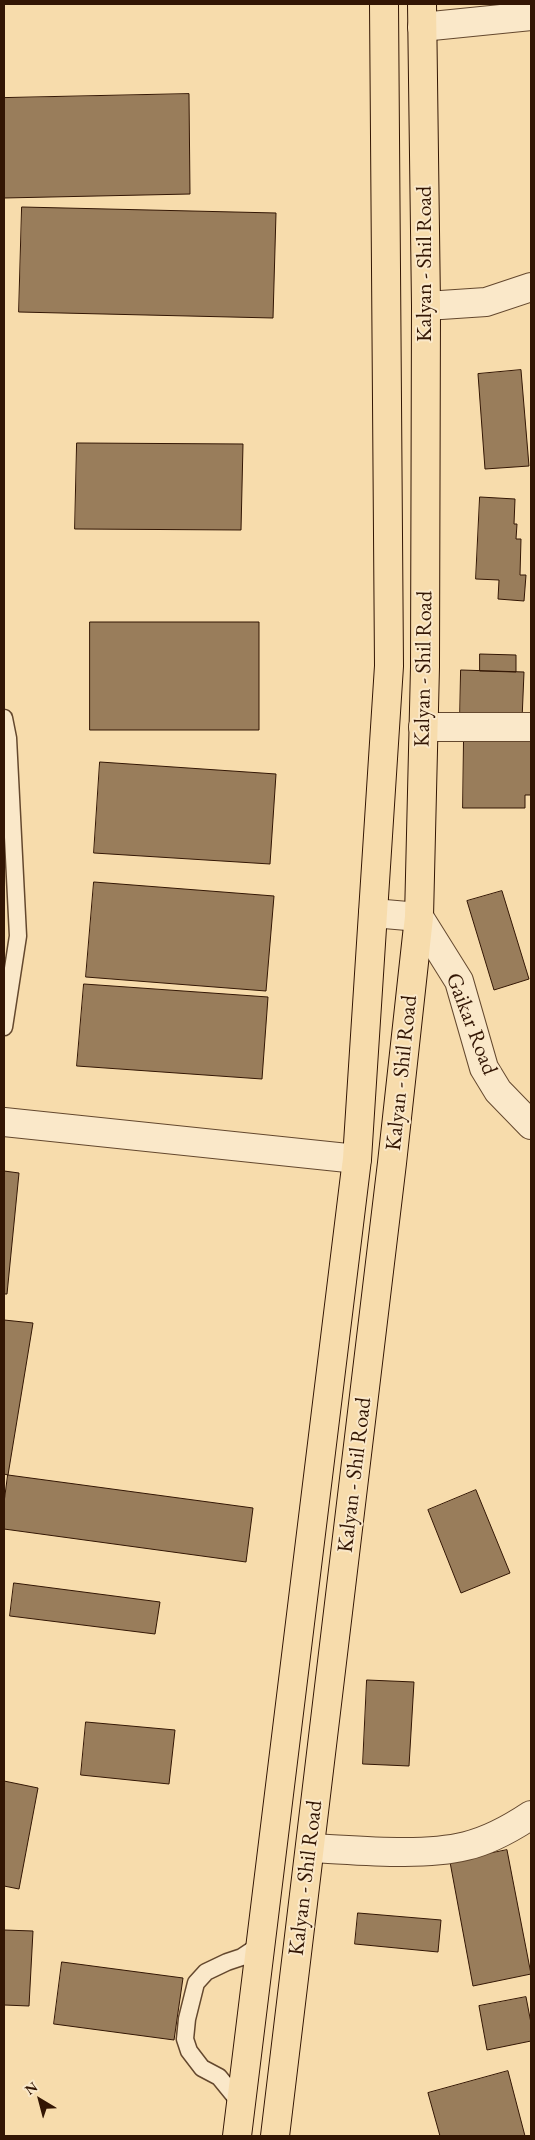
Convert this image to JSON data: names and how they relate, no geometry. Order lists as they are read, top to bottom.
{
  "streets": {
    "main road": ["Kalyan - Shil Road"],
    "street": ["Gaikar Road"]
  },
  "crossings": [
    ["Kalyan - Shil Road", "Gaikar Road"]
  ],
  "north": "top left"
}
